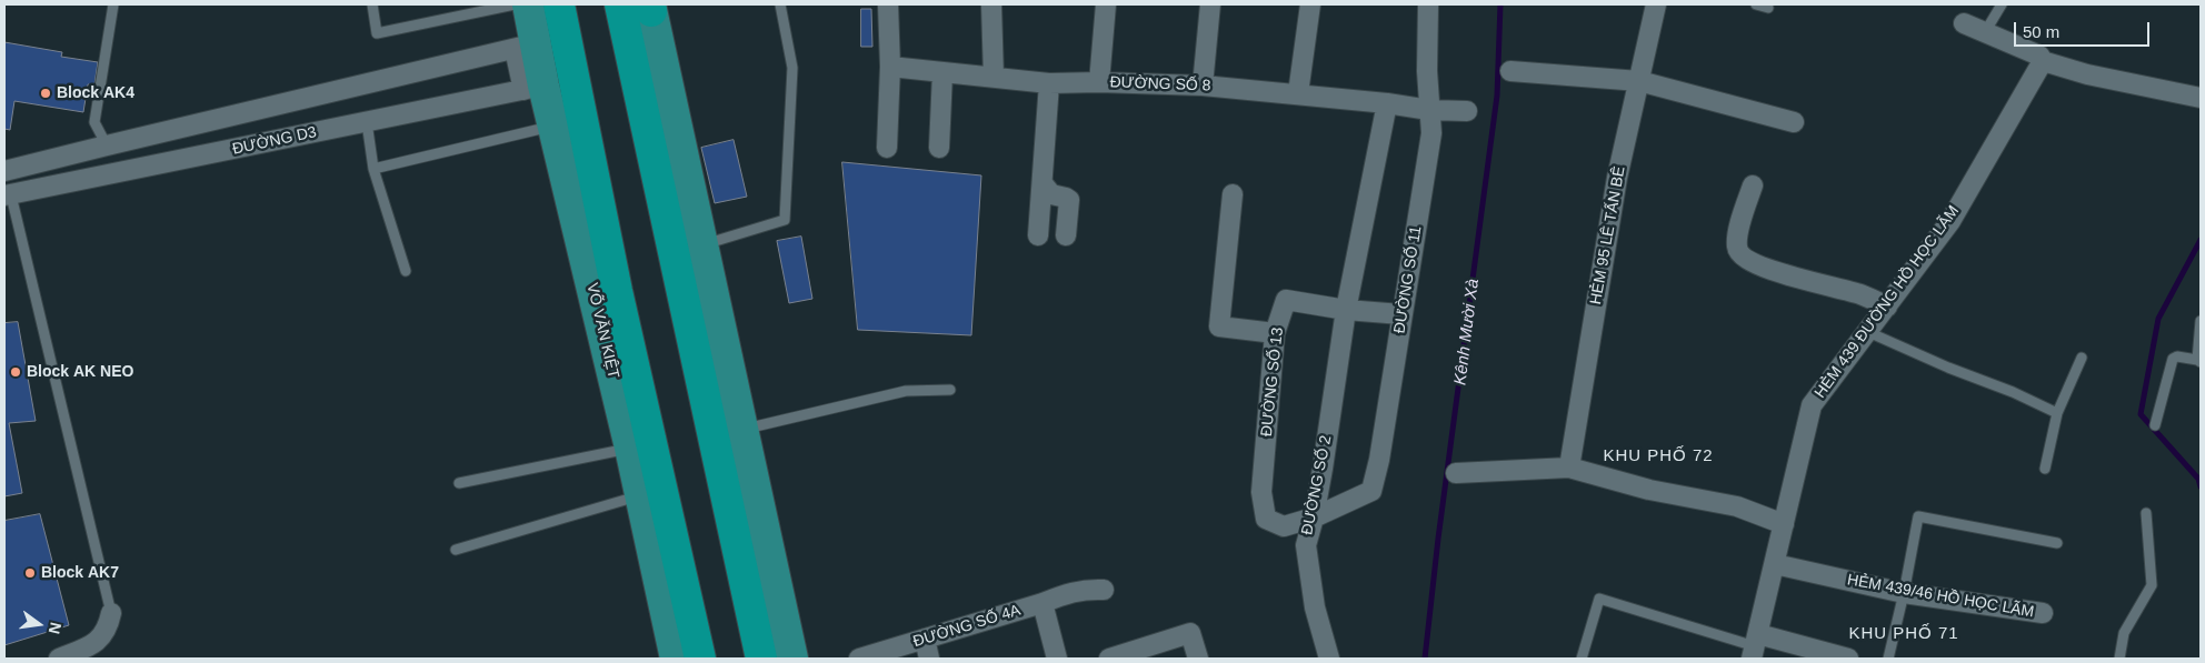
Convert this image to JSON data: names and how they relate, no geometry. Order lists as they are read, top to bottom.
{
  "streets": {
    "highway": ["VÕ VĂN KIỆT"],
    "street": [
      "ĐƯỜNG SỐ 8",
      "ĐƯỜNG D3",
      "HẺM 95 LÊ TẤN BÊ",
      "ĐƯỜNG SỐ 11",
      "HẺM 439 ĐƯỜNG HỒ HỌC LÃM",
      "ĐƯỜNG SỐ 13",
      "ĐƯỜNG SỐ 2",
      "HẺM 439/46 HỒ HỌC LÃM",
      "ĐƯỜNG SỐ 4A"
    ]
  },
  "crossings": [
    ["ĐƯỜNG SỐ 8", "ĐƯỜNG SỐ 11"],
    ["ĐƯỜNG D3", "VÕ VĂN KIỆT"],
    ["ĐƯỜNG SỐ 11", "ĐƯỜNG SỐ 13"],
    ["ĐƯỜNG SỐ 11", "ĐƯỜNG SỐ 2"],
    ["HẺM 439 ĐƯỜNG HỒ HỌC LÃM", "HẺM 439/46 HỒ HỌC LÃM"],
    ["ĐƯỜNG SỐ 13", "ĐƯỜNG SỐ 2"]
  ],
  "districts": ["KHU PHỐ 72", "KHU PHỐ 71"],
  "water": ["Kênh Mười Xà"],
  "places": ["Block AK4", "Block AK NEO", "Block AK7"],
  "scale_bar": "50 m",
  "north": "right"
}
